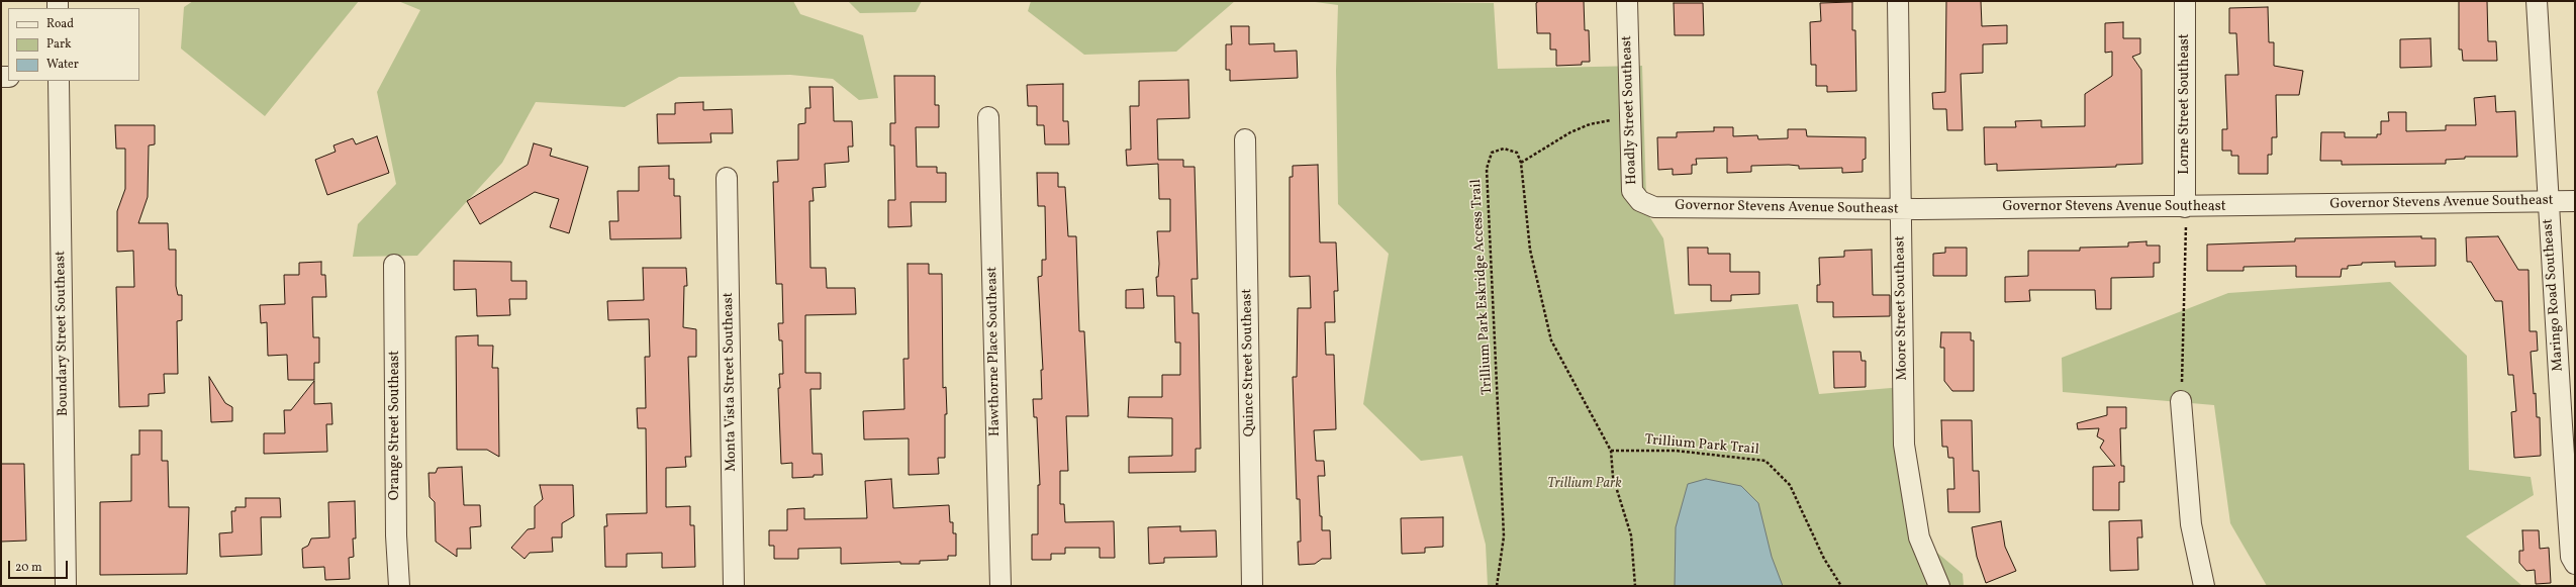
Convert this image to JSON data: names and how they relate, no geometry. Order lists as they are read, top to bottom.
{
  "streets": {
    "street": [
      "Lorne Street Southeast",
      "Hoadly Street Southeast",
      "Governor Stevens Avenue Southeast",
      "Maringo Road Southeast",
      "Moore Street Southeast",
      "Boundary Street Southeast",
      "Hawthorne Place Southeast",
      "Quince Street Southeast",
      "Monta Vista Street Southeast",
      "Orange Street Southeast"
    ],
    "path": ["Trillium Park Eskridge Access Trail", "Trillium Park Trail"]
  },
  "crossings": [
    ["Lorne Street Southeast", "Governor Stevens Avenue Southeast"],
    ["Hoadly Street Southeast", "Governor Stevens Avenue Southeast"],
    ["Governor Stevens Avenue Southeast", "Maringo Road Southeast"],
    ["Governor Stevens Avenue Southeast", "Moore Street Southeast"]
  ],
  "parks": ["Trillium Park"],
  "legend": ["Road", "Park", "Water"],
  "scale_bar": "20 m"
}
